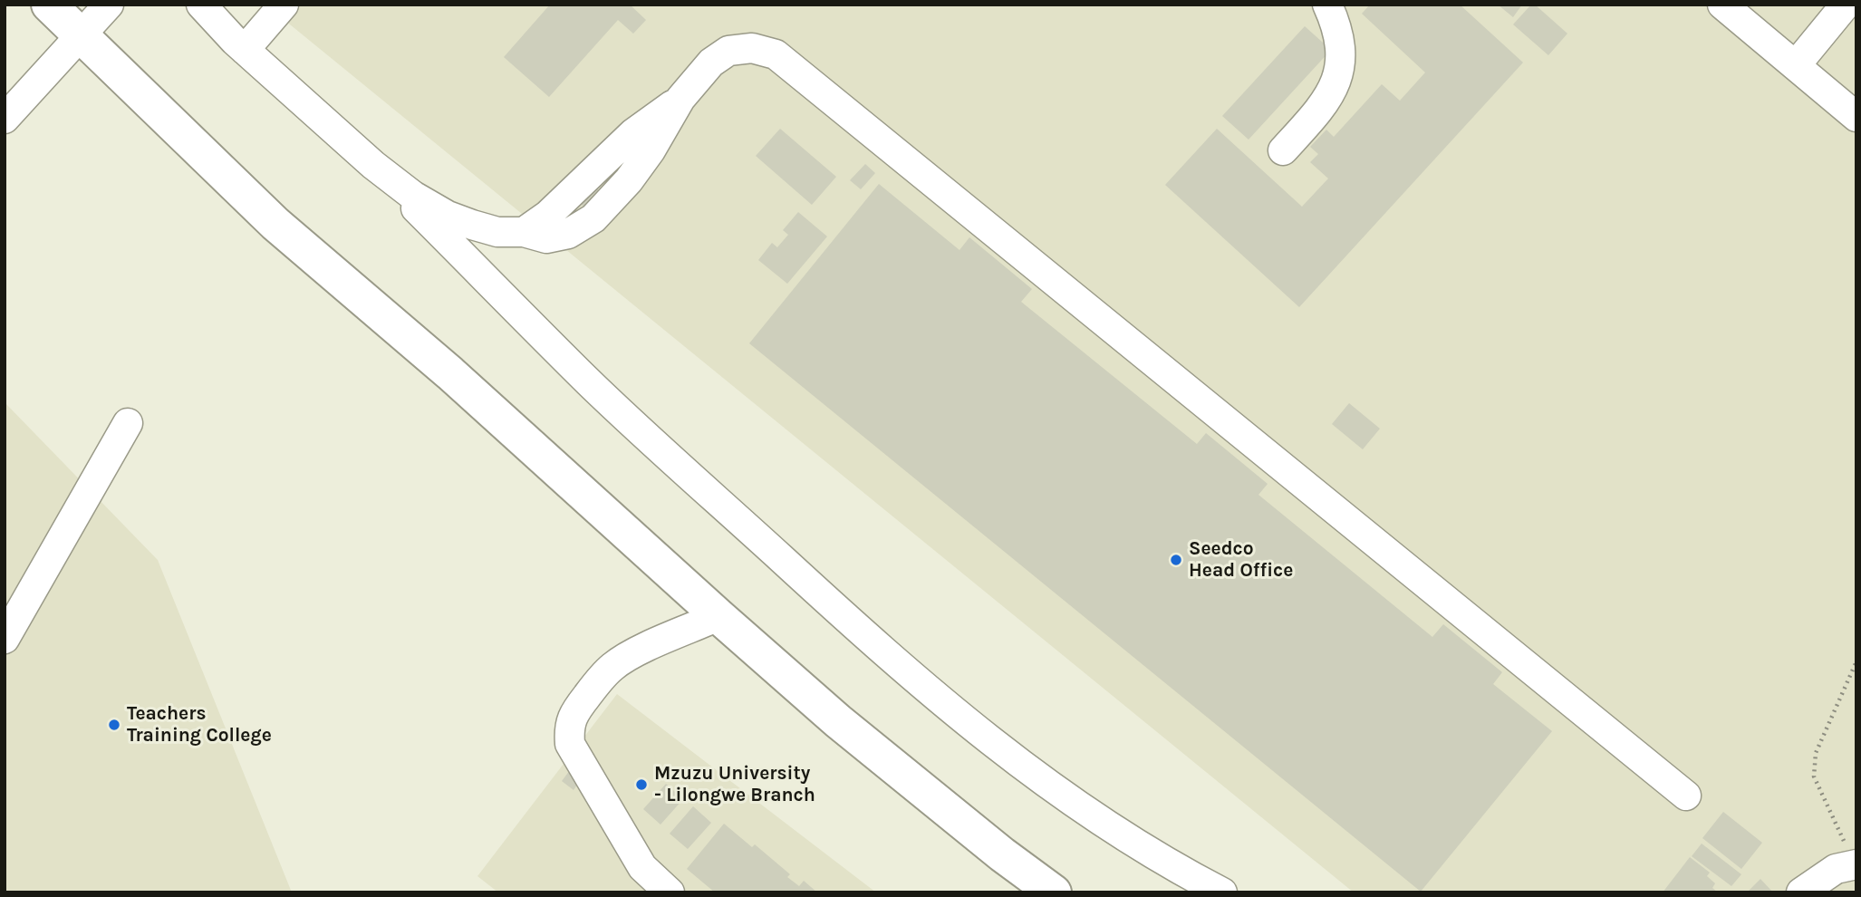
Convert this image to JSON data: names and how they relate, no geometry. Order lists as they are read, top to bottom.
{
  "places": ["Seedco Head Office", "Teachers Training College", "Mzuzu University - Lilongwe Branch"]
}
